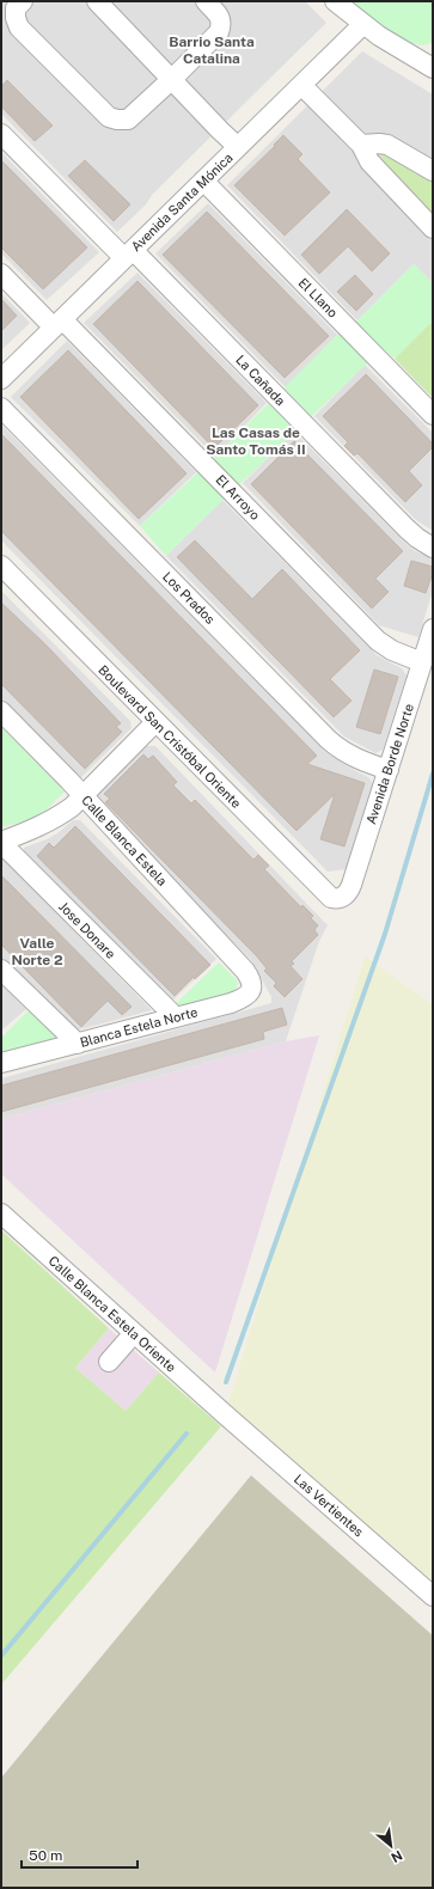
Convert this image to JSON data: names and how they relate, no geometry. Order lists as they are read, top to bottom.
{
  "streets": {
    "street": [
      "Avenida Santa Mónica",
      "El Llano",
      "La Cañada",
      "El Arroyo",
      "Los Prados",
      "Boulevard San Cristóbal Oriente",
      "Avenida Borde Norte",
      "Calle Blanca Estela",
      "Jose Donare",
      "Blanca Estela Norte",
      "Calle Blanca Estela Oriente",
      "Las Vertientes"
    ]
  },
  "crossings": [
    ["Avenida Santa Mónica", "El Llano"],
    ["Avenida Santa Mónica", "La Cañada"],
    ["Avenida Santa Mónica", "El Arroyo"],
    ["El Arroyo", "Avenida Borde Norte"],
    ["Los Prados", "Avenida Borde Norte"],
    ["Boulevard San Cristóbal Oriente", "Avenida Borde Norte"],
    ["Calle Blanca Estela", "Blanca Estela Norte"],
    ["Jose Donare", "Blanca Estela Norte"],
    ["Calle Blanca Estela Oriente", "Las Vertientes"]
  ],
  "districts": ["Barrio Santa Catalina", "Las Casas de Santo Tomás II", "Valle Norte 2"],
  "scale_bar": "50 m",
  "north": "bottom right"
}
